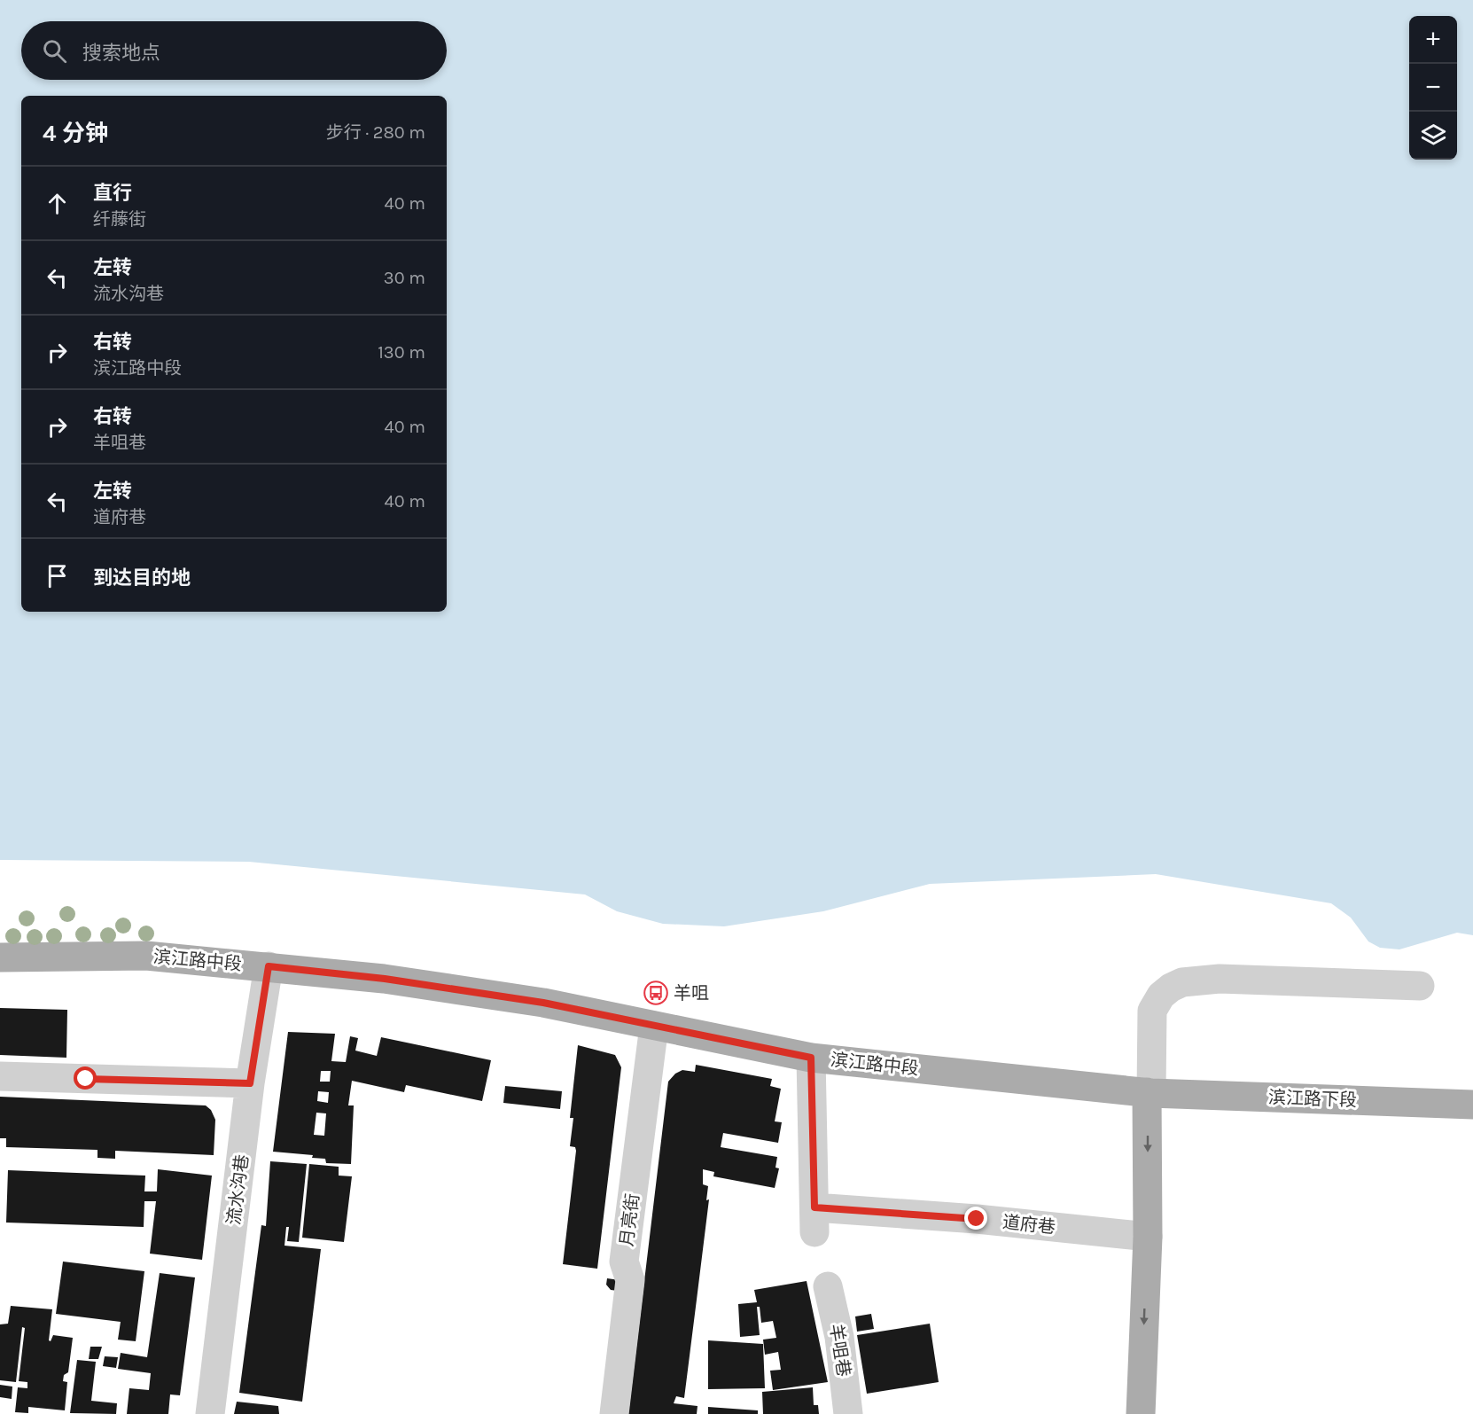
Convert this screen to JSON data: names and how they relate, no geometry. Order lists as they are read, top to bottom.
{
  "streets": {
    "main road": ["滨江路中段", "滨江路下段"],
    "street": [
      "流水沟巷",
      "月亮街",
      "道府巷",
      "羊咀巷"
    ]
  },
  "crossings": [
    ["滨江路中段", "滨江路下段"],
    ["滨江路中段", "流水沟巷"],
    ["滨江路中段", "月亮街"],
    ["滨江路中段", "道府巷"]
  ],
  "places": {
    "bus stop": ["羊咀"]
  },
  "page": {
    "map_buttons": ["+", "−"],
    "search": "搜索地点",
    "heading": ["4 分钟", "步行 · 280 m"],
    "list": [
      ["直行", "纤藤街", "40 m"],
      ["左转", "流水沟巷", "30 m"],
      ["右转", "滨江路中段", "130 m"],
      ["右转", "羊咀巷", "40 m"],
      ["左转", "道府巷", "40 m"],
      "到达目的地"
    ]
  }
}
